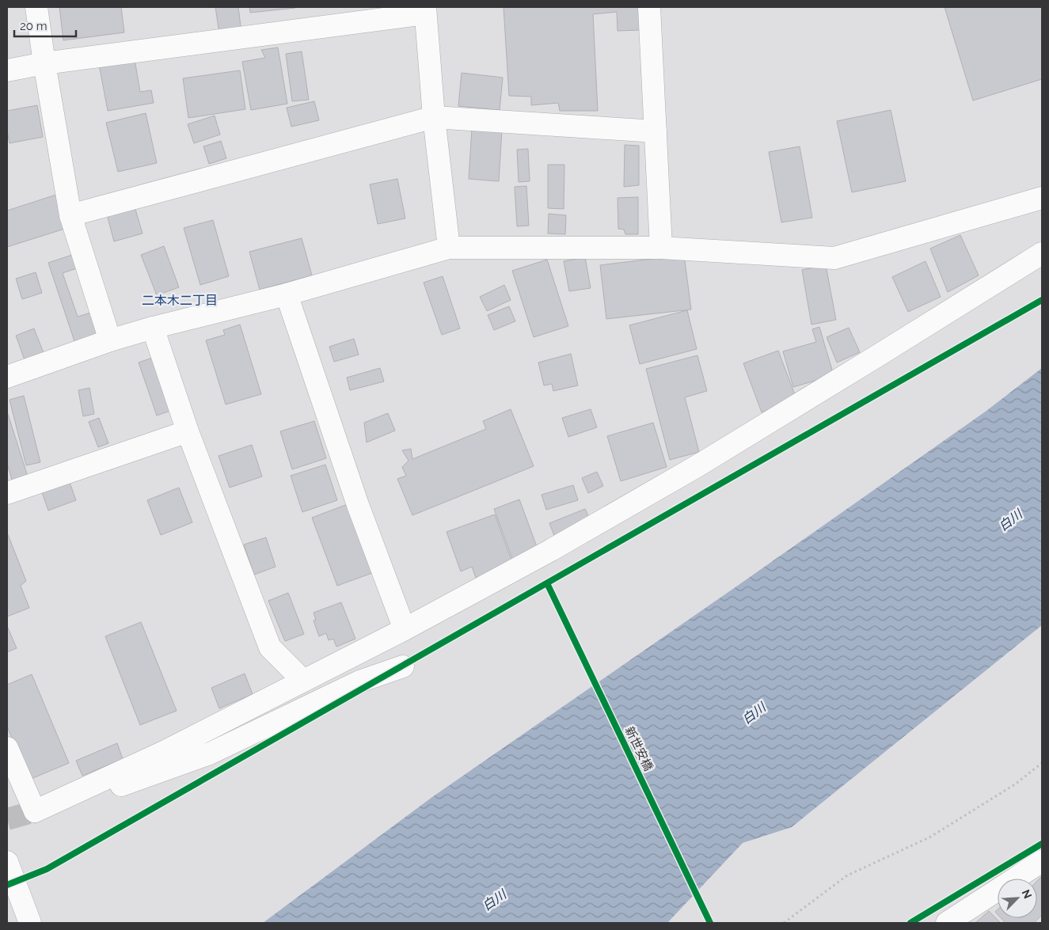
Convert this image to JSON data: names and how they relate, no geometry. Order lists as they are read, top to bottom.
{
  "streets": {
    "cycle path": ["新世安橋"]
  },
  "districts": ["二本木二丁目"],
  "water": ["白川"],
  "scale_bar": "20 m",
  "north": "top right"
}
